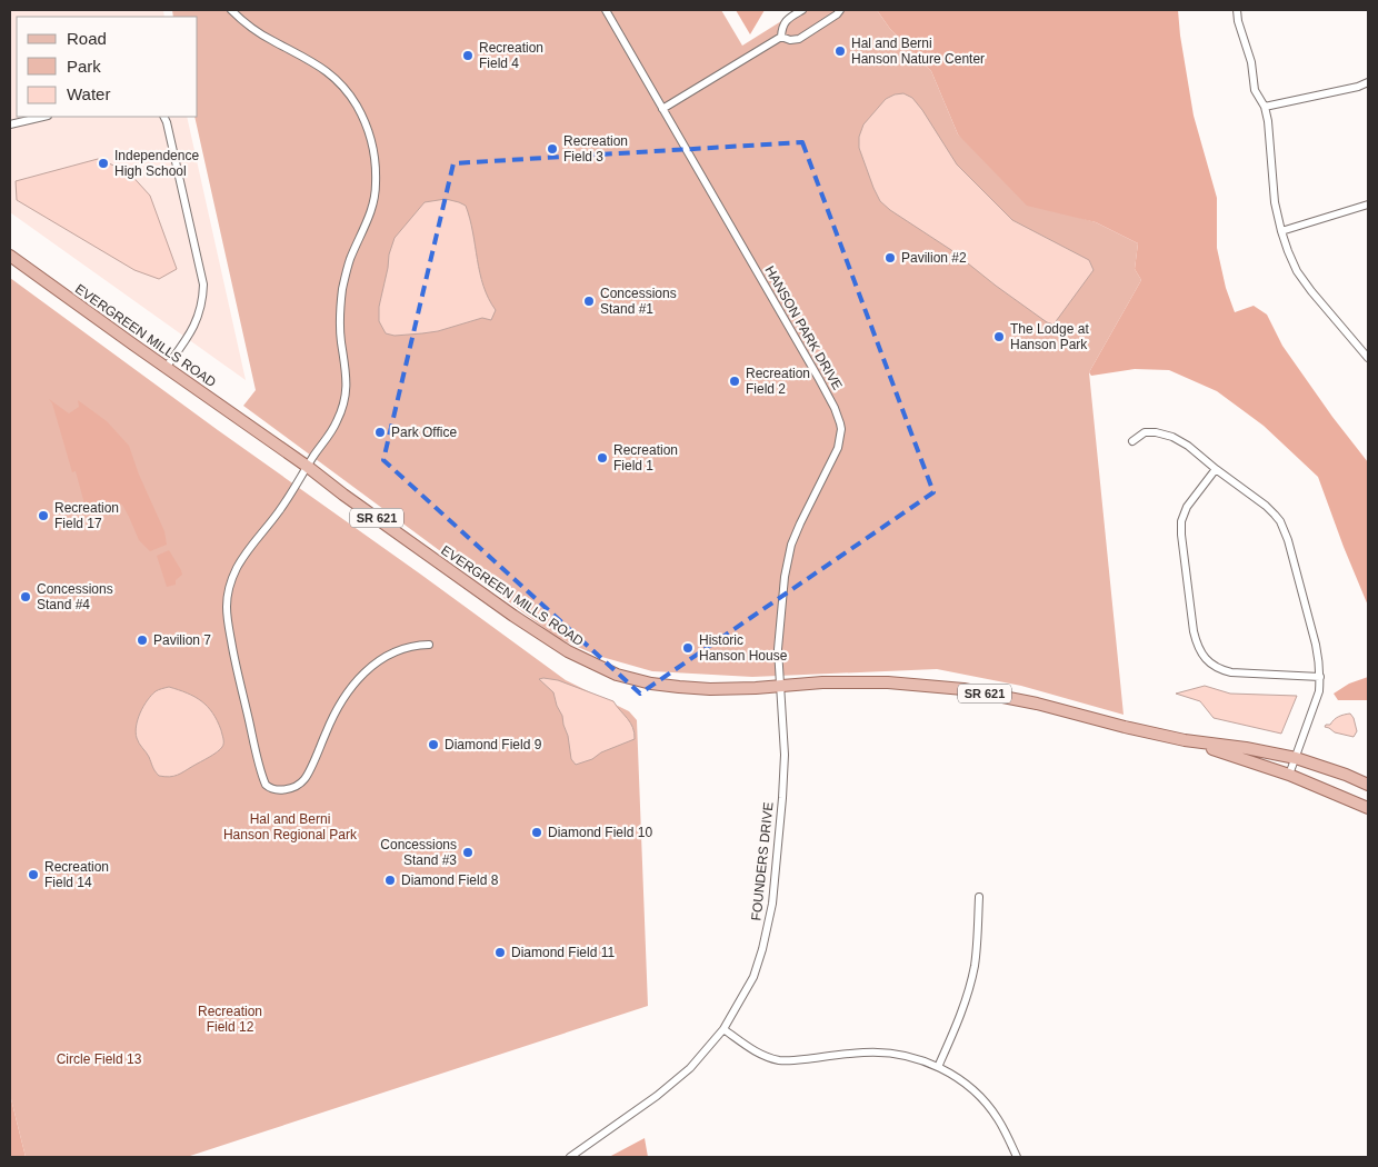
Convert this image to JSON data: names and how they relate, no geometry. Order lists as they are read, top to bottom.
{
  "streets": {
    "main road": ["EVERGREEN MILLS ROAD", "SR 621"],
    "street": ["HANSON PARK DRIVE", "FOUNDERS DRIVE"]
  },
  "crossings": [
    ["HANSON PARK DRIVE", "EVERGREEN MILLS ROAD"],
    ["HANSON PARK DRIVE", "FOUNDERS DRIVE"],
    ["EVERGREEN MILLS ROAD", "FOUNDERS DRIVE"]
  ],
  "parks": ["Hal and Berni Hanson Regional Park", "Recreation Field 12", "Circle Field 13"],
  "places": [
    "Hal and Berni Hanson Nature Center",
    "Recreation Field 4",
    "Recreation Field 3",
    "Independence High School",
    "Pavilion #2",
    "Concessions Stand #1",
    "The Lodge at Hanson Park",
    "Recreation Field 2",
    "Park Office",
    "Recreation Field 1",
    "Recreation Field 17",
    "Concessions Stand #4",
    "Pavilion 7",
    "Historic Hanson House",
    "Diamond Field 9",
    "Diamond Field 10",
    "Concessions Stand #3",
    "Recreation Field 14",
    "Diamond Field 8",
    "Diamond Field 11"
  ],
  "legend": ["Road", "Park", "Water"]
}
